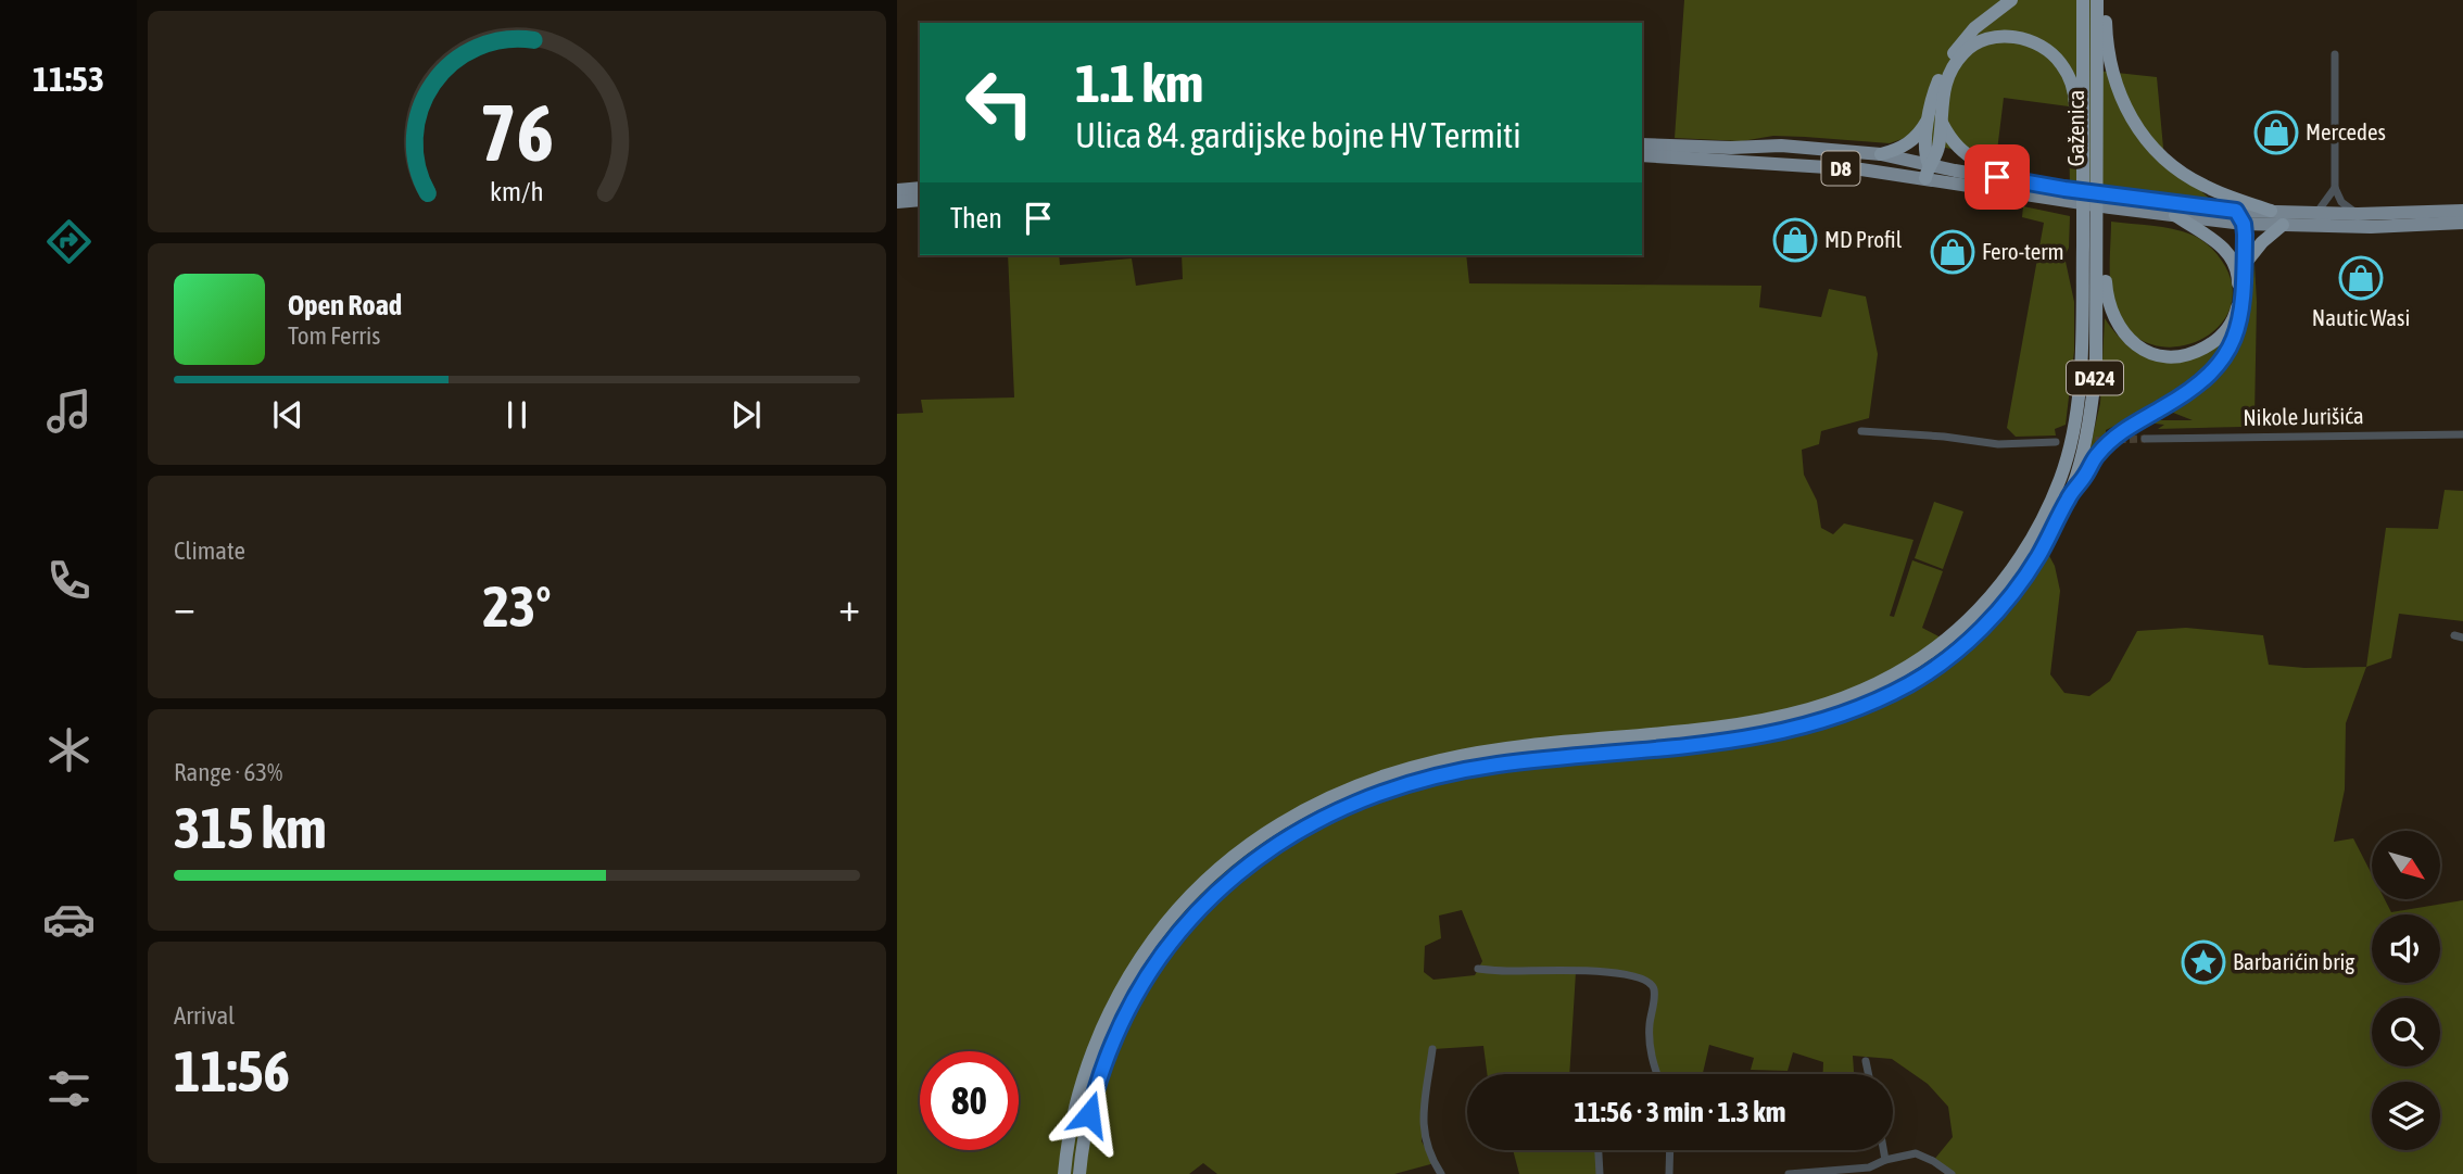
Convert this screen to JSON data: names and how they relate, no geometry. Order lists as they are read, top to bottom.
{
  "streets": {
    "highway": ["Gaženica", "D424"],
    "main road": ["D8"],
    "street": ["Nikole Jurišića"]
  },
  "crossings": [
    ["Gaženica", "D424"]
  ],
  "places": {
    "shop": [
      "Mercedes",
      "MD Profil",
      "Fero-term",
      "Nautic Wasi"
    ],
    "place": ["Barbarićin brig"]
  },
  "north": "bottom right",
  "page": {
    "tabs": "11:53",
    "turn": ["1.1 km", "Ulica 84. gardijske bojne HV Termiti"],
    "then": "Then",
    "song": ["Open Road", "Tom Ferris"],
    "tile": [
      "Climate",
      ["Range · 63%", "315 km"],
      ["Arrival", "11:56"]
    ],
    "heat": ["−", "23°", "+"],
    "limit": "80",
    "trip": "11:56 · 3 min · 1.3 km",
    "gauge": ["76", "km/h"]
  }
}
